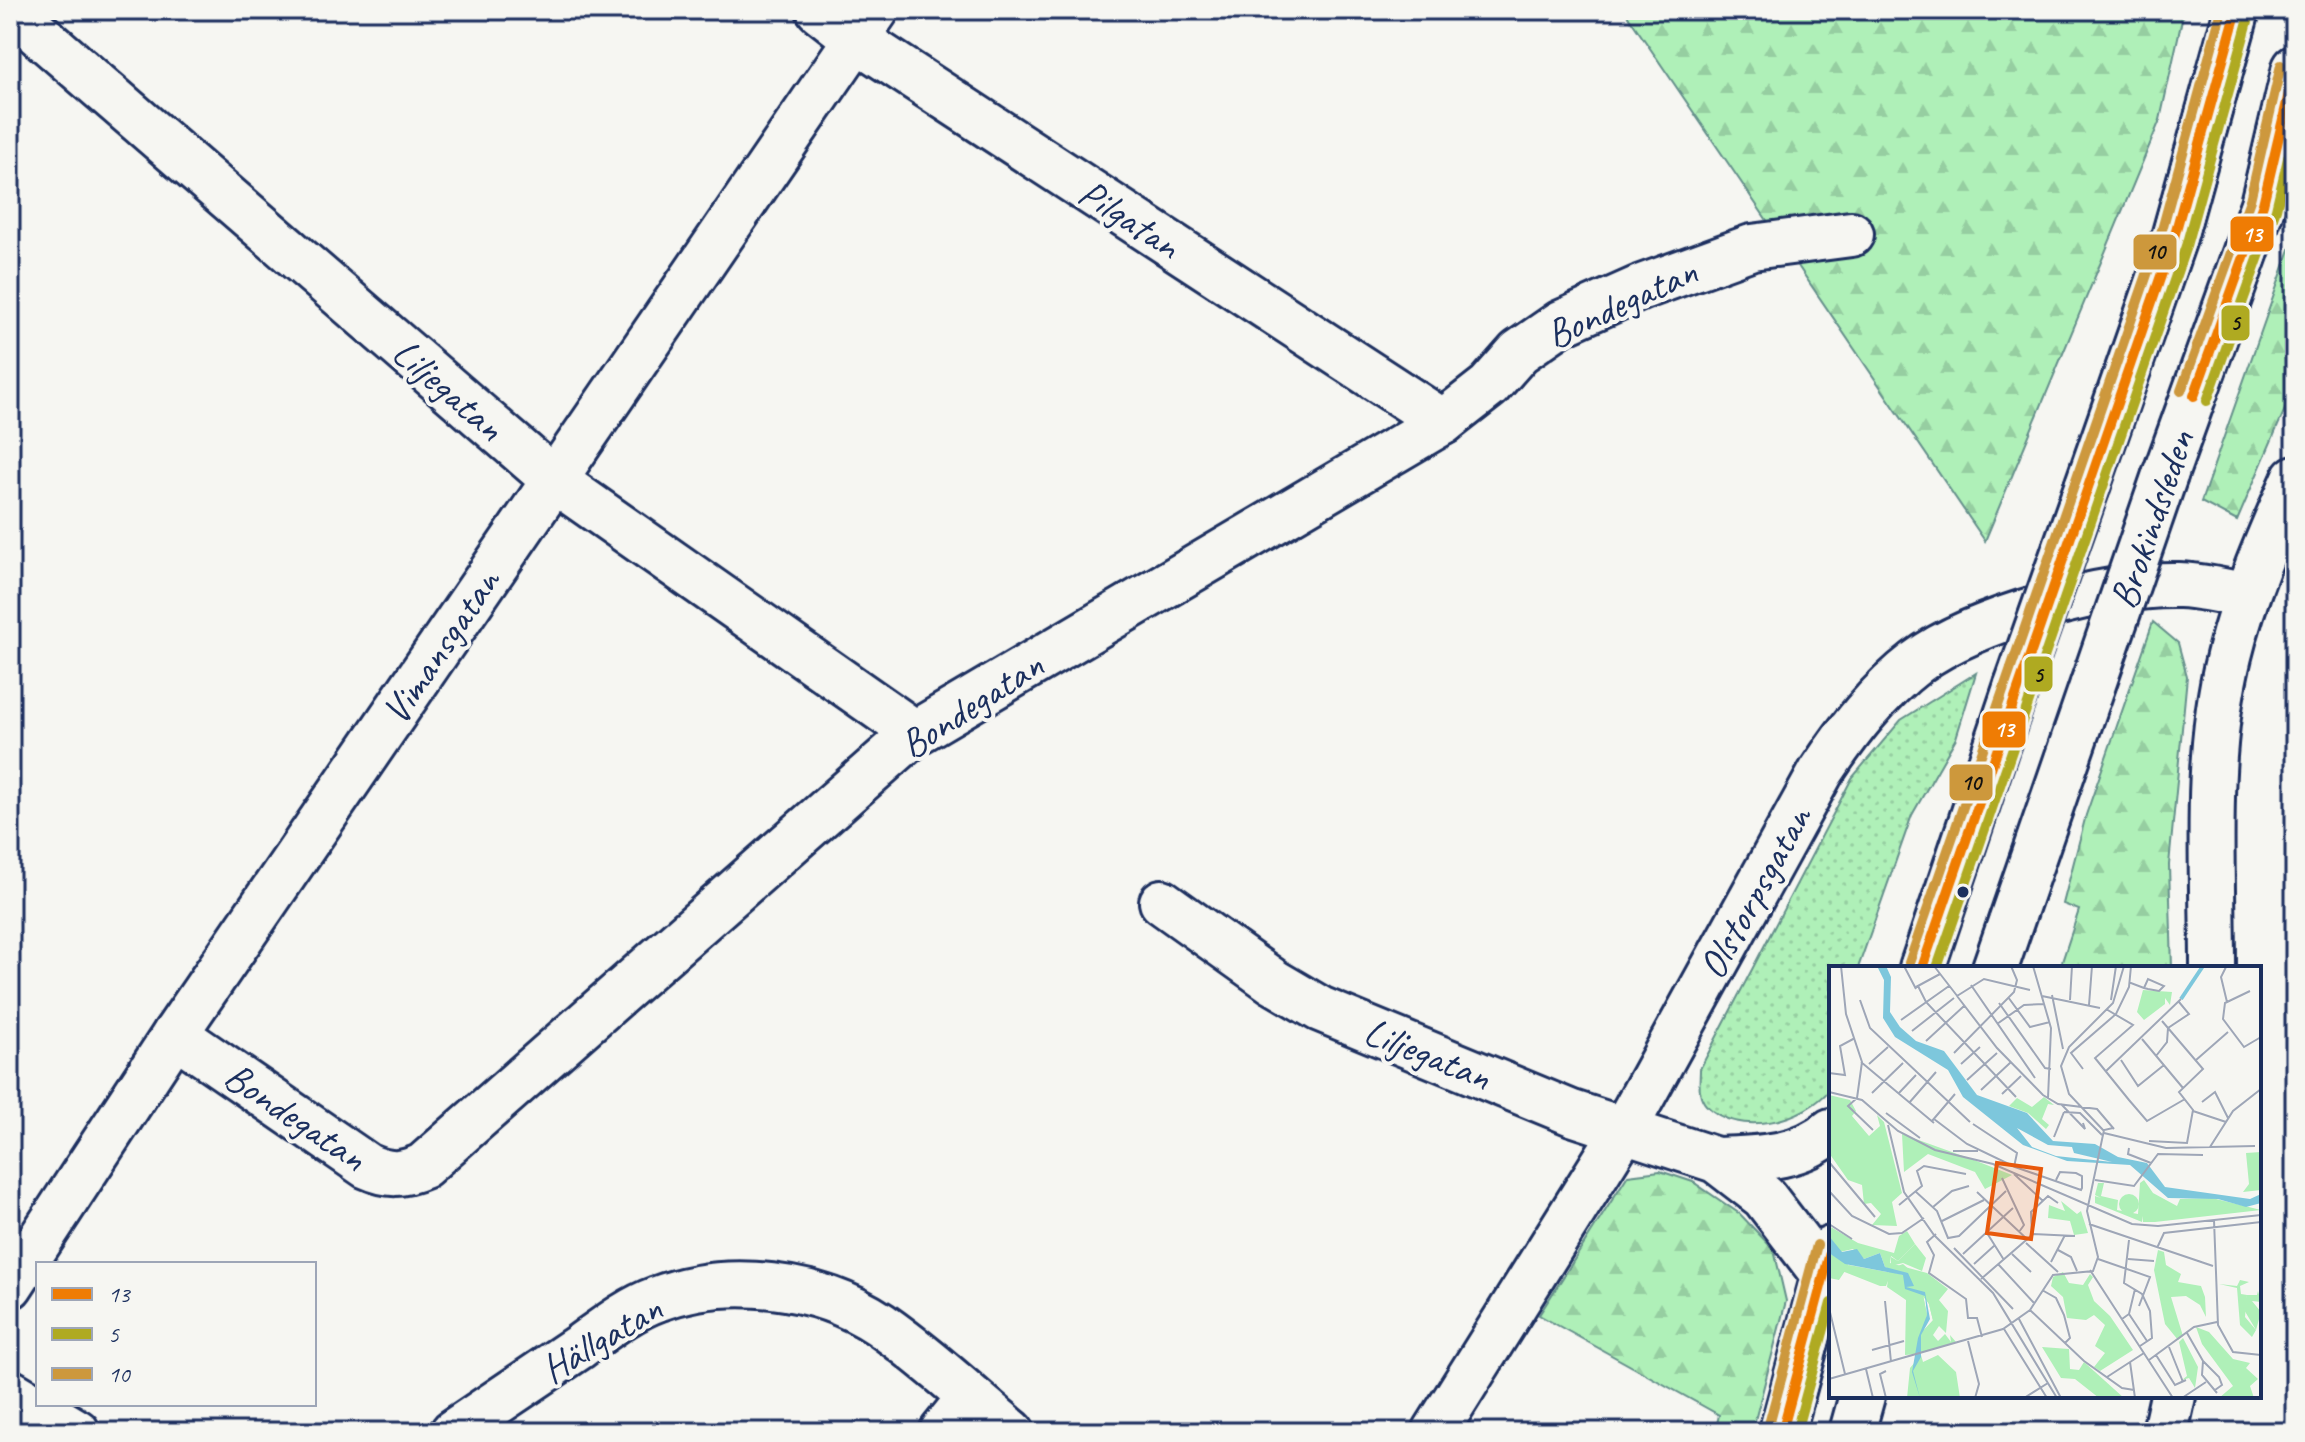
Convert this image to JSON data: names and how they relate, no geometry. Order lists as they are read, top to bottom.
{
  "streets": {
    "street": [
      "Pilgatan",
      "Bondegatan",
      "Liljegatan",
      "Brokindsleden",
      "Vimansgatan",
      "Olstorpsgatan",
      "Hällgatan"
    ]
  },
  "crossings": [
    ["Pilgatan", "Bondegatan"],
    ["Pilgatan", "Vimansgatan"],
    ["Bondegatan", "Liljegatan"],
    ["Bondegatan", "Vimansgatan"],
    ["Liljegatan", "Vimansgatan"],
    ["Liljegatan", "Olstorpsgatan"]
  ],
  "lines": ["transit line 13", "transit line 10", "transit line 5"],
  "legend": ["13", "5", "10"]
}
